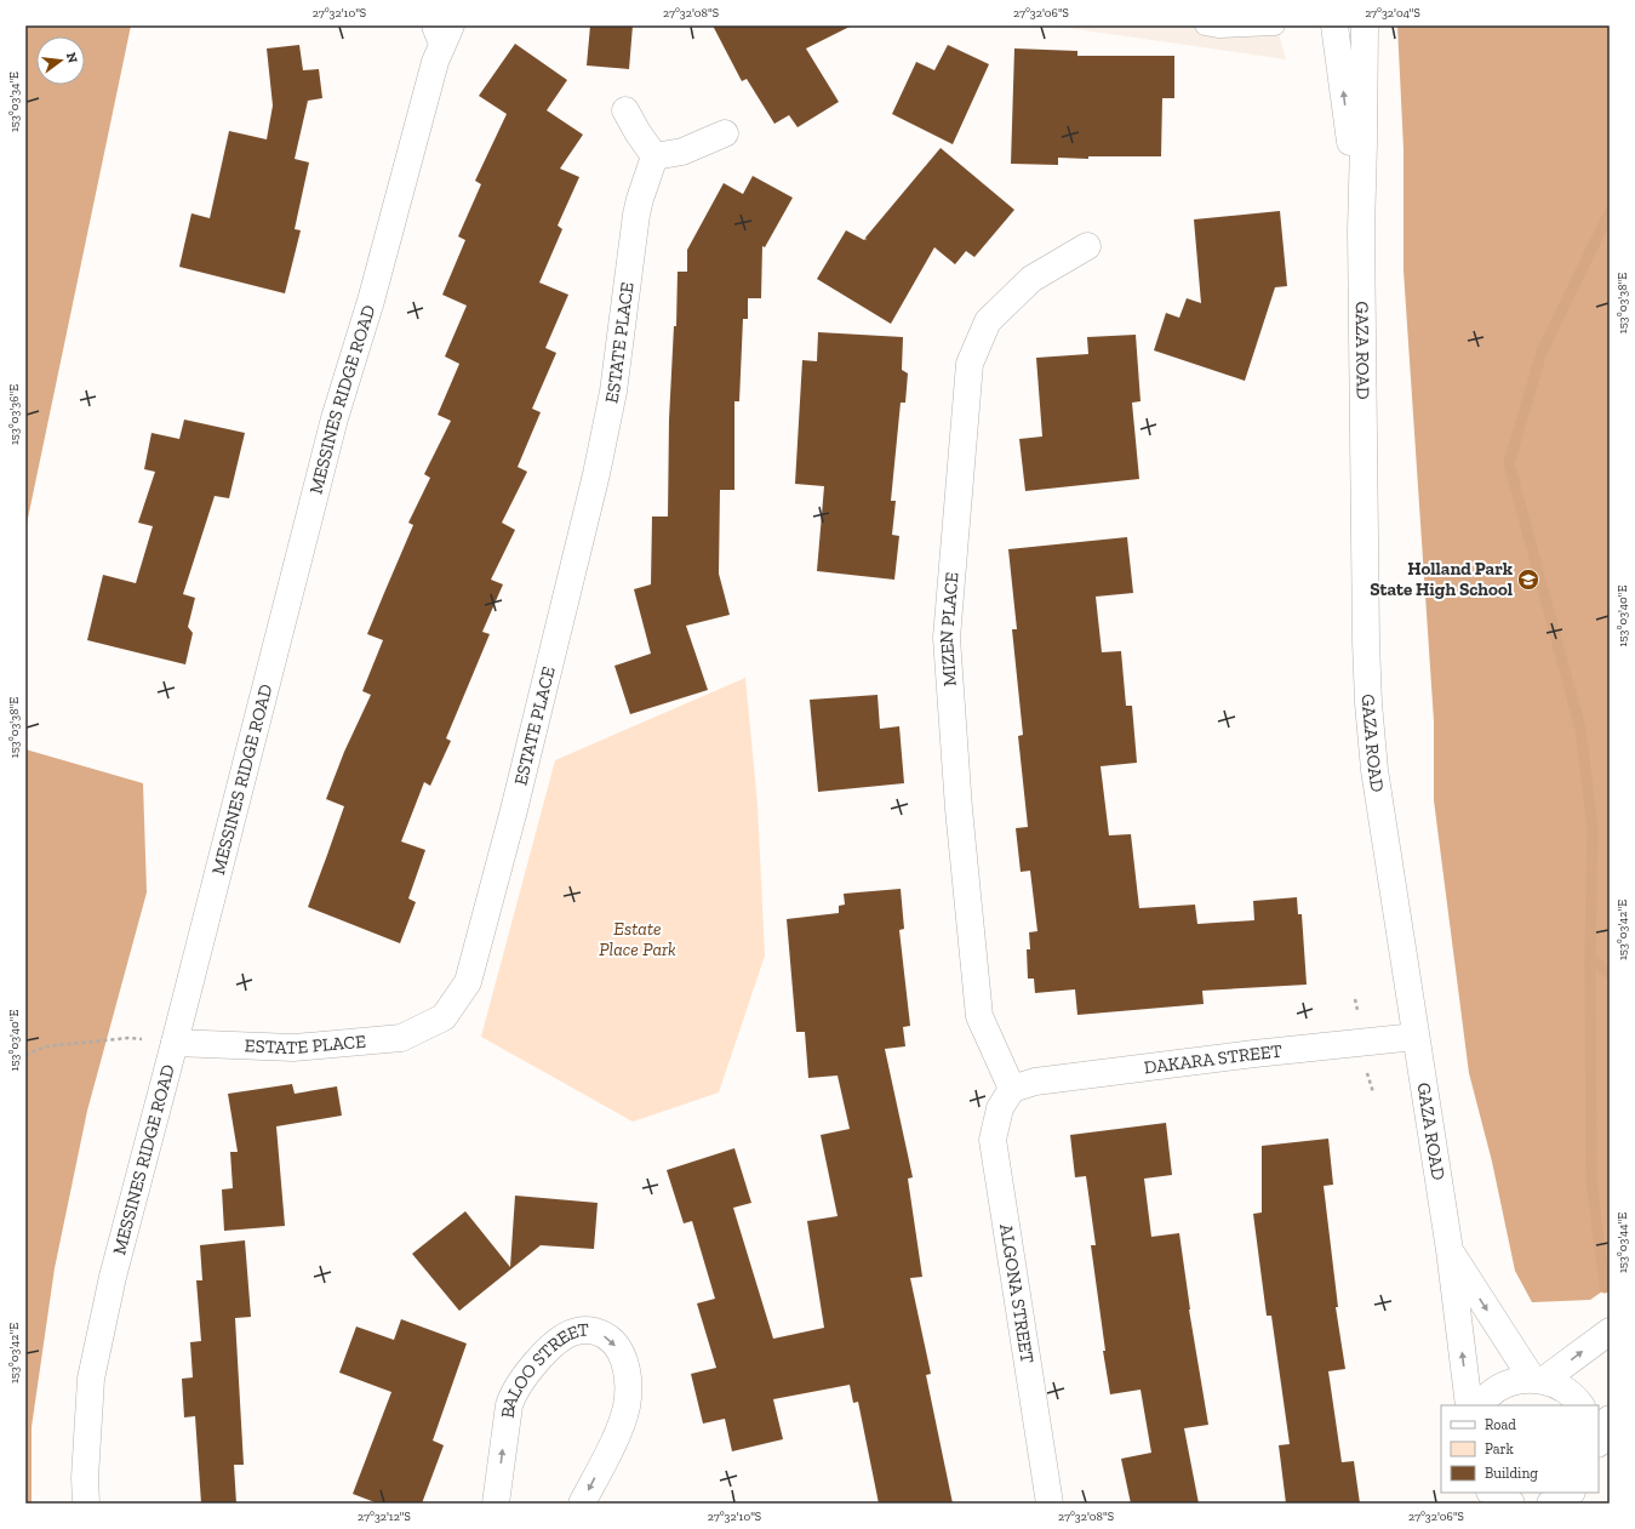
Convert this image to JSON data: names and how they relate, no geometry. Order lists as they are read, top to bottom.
{
  "streets": {
    "street": [
      "ESTATE PLACE",
      "GAZA ROAD",
      "MESSINES RIDGE ROAD",
      "MIZEN PLACE",
      "DAKARA STREET",
      "ALGONA STREET",
      "BALOO STREET"
    ]
  },
  "crossings": [
    ["ESTATE PLACE", "MESSINES RIDGE ROAD"],
    ["GAZA ROAD", "DAKARA STREET"],
    ["MIZEN PLACE", "DAKARA STREET"],
    ["MIZEN PLACE", "ALGONA STREET"],
    ["DAKARA STREET", "ALGONA STREET"]
  ],
  "parks": ["Estate Place Park"],
  "places": {
    "school or university": ["Holland Park State High School"]
  },
  "legend": ["Road", "Park", "Building"],
  "north": "right",
  "coordinates": [
    "27°32'10\"S",
    "27°32'08\"S",
    "27°32'06\"S",
    "27°32'04\"S",
    "153°03'34\"E",
    "153°03'38\"E",
    "153°03'36\"E",
    "153°03'40\"E",
    "153°03'42\"E",
    "153°03'44\"E",
    "27°32'12\"S"
  ]
}
